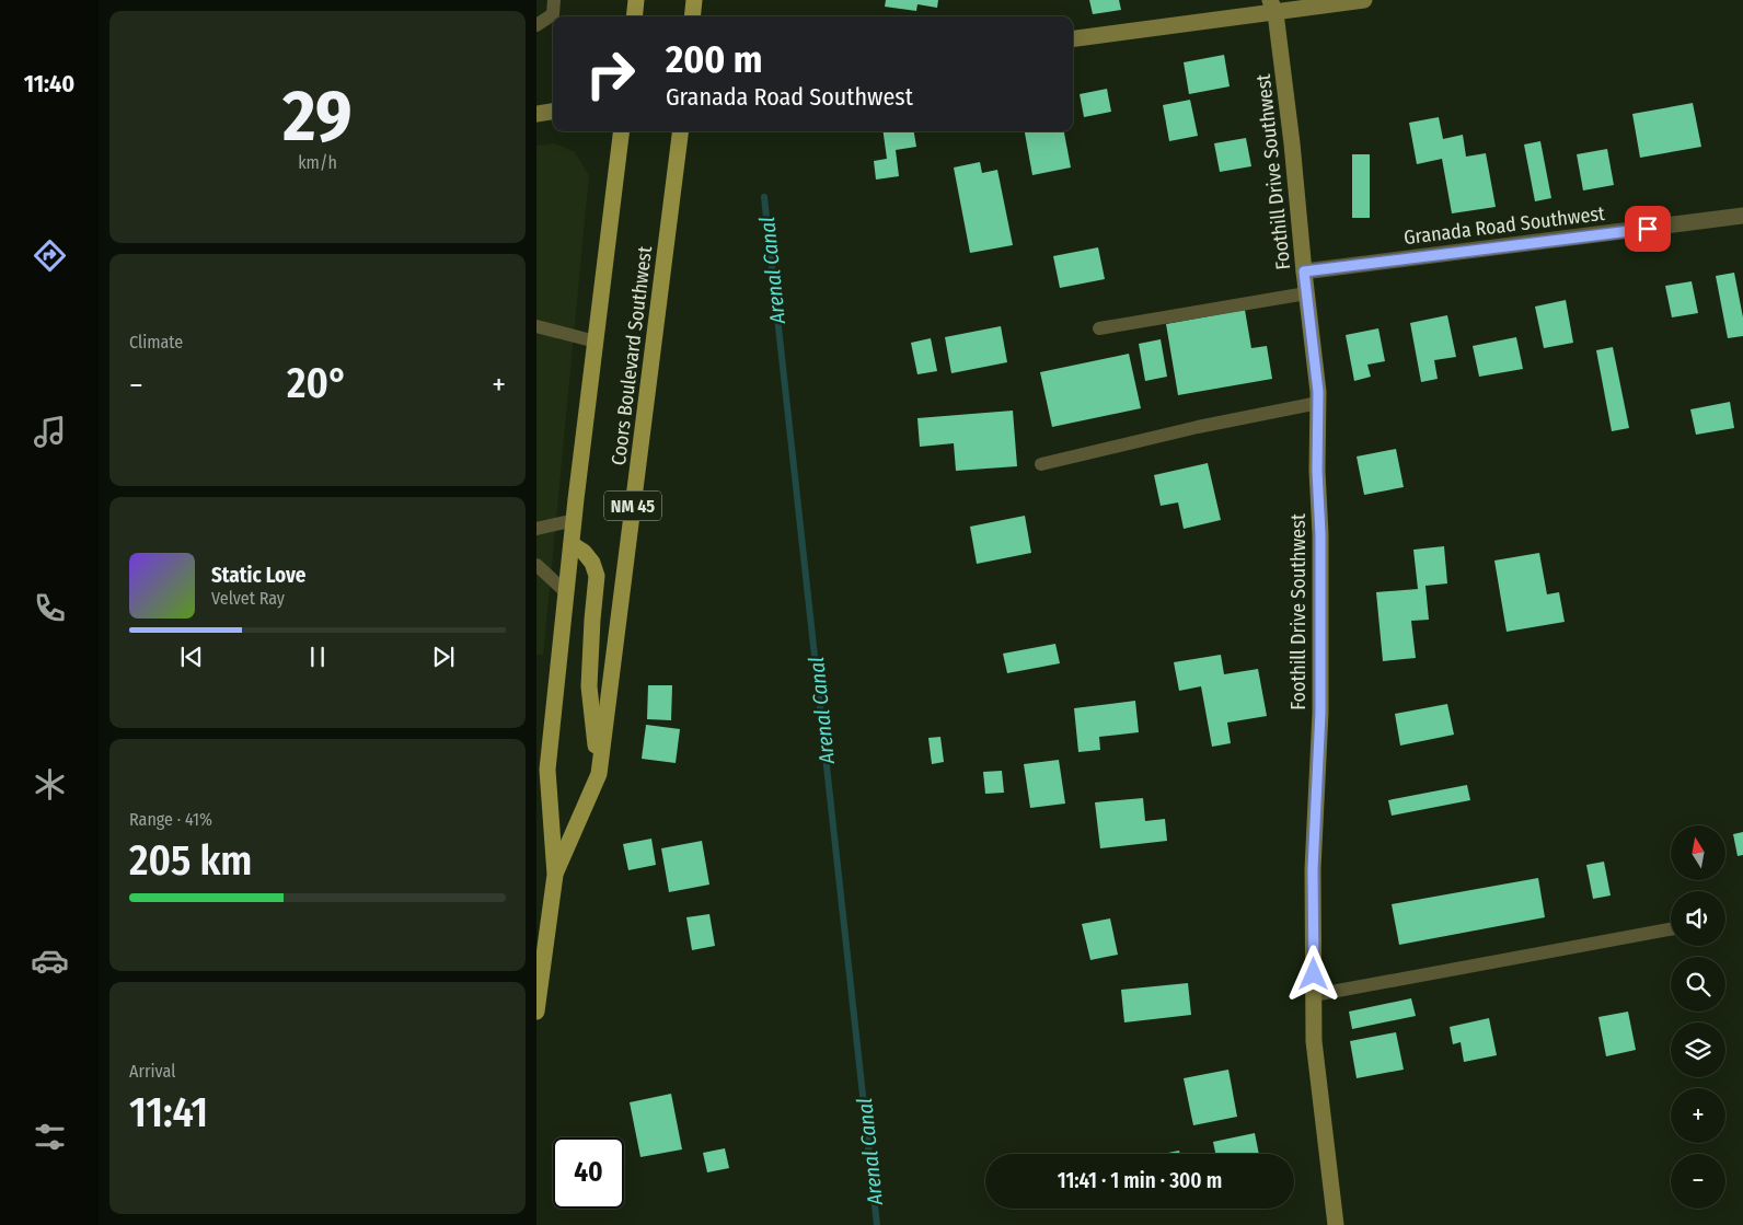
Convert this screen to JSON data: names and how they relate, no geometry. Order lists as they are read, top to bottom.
{
  "streets": {
    "main road": ["Coors Boulevard Southwest", "NM 45"],
    "street": ["Foothill Drive Southwest", "Granada Road Southwest"]
  },
  "crossings": [
    ["Foothill Drive Southwest", "Granada Road Southwest"]
  ],
  "water": ["Arenal Canal"],
  "north": "top",
  "page": {
    "tabs": "11:40",
    "tile": [
      ["29", "km/h"],
      "Climate",
      ["Range · 41%", "205 km"],
      ["Arrival", "11:41"]
    ],
    "turn": ["200 m", "Granada Road Southwest"],
    "heat": ["−", "20°", "+"],
    "song": ["Static Love", "Velvet Ray"],
    "map_buttons": ["+", "−"],
    "limit": "40",
    "trip": "11:41 · 1 min · 300 m"
  }
}
